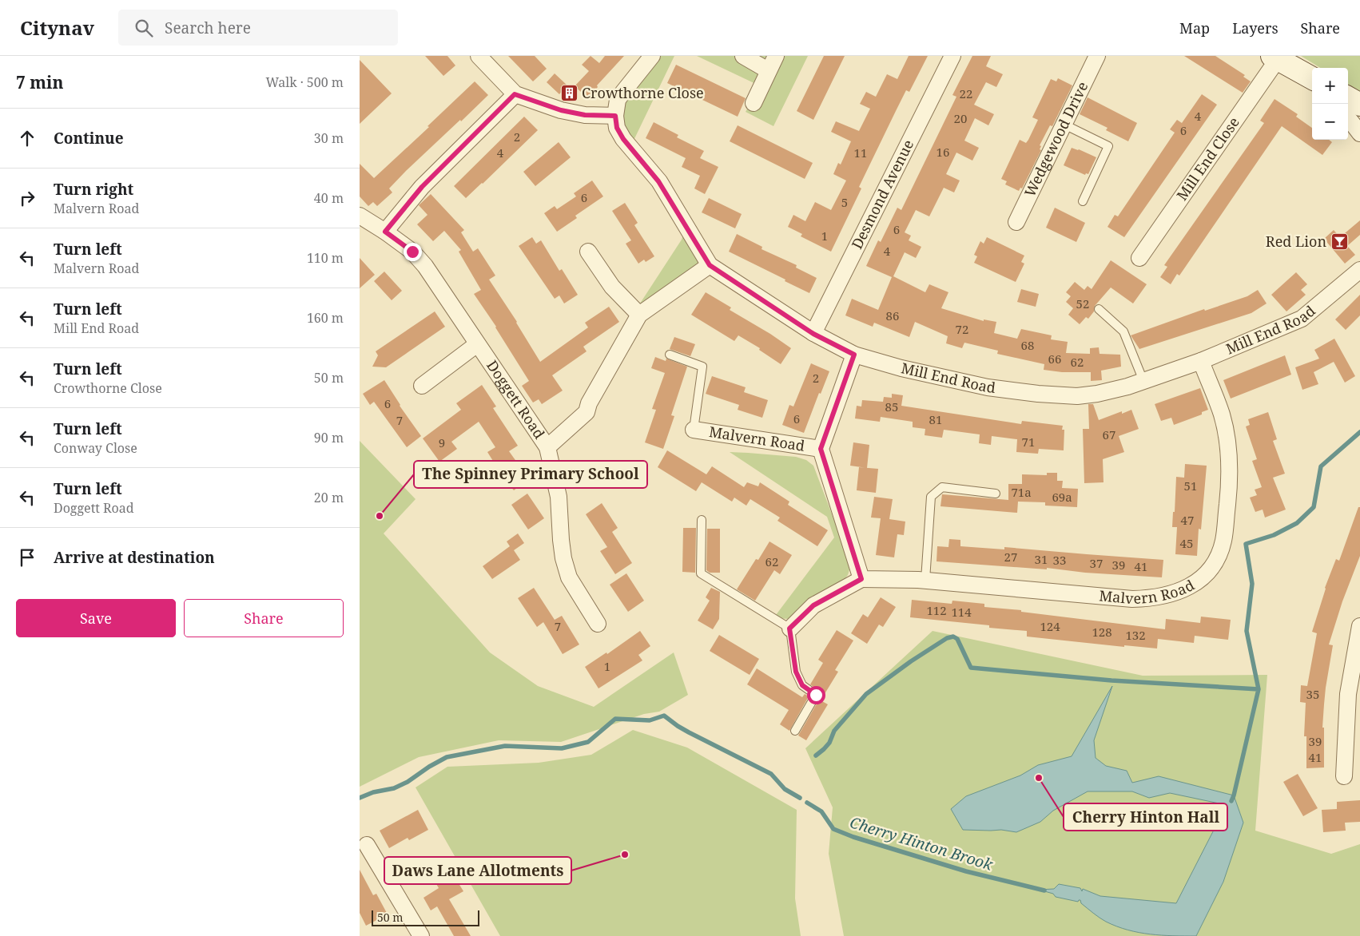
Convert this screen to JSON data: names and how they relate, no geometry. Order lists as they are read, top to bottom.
{
  "streets": {
    "street": [
      "Wedgewood Drive",
      "Mill End Close",
      "Desmond Avenue",
      "Mill End Road",
      "Doggett Road",
      "Malvern Road"
    ]
  },
  "crossings": [
    ["Desmond Avenue", "Mill End Road"],
    ["Mill End Road", "Malvern Road"]
  ],
  "water": ["Cherry Hinton Brook"],
  "places": {
    "building": ["Crowthorne Close"],
    "bar": ["Red Lion"],
    "other": ["The Spinney Primary School", "Cherry Hinton Hall", "Daws Lane Allotments"]
  },
  "house_numbers": [
    "22",
    "4",
    "20",
    "6",
    "2",
    "16",
    "4",
    "11",
    "6",
    "5",
    "6",
    "1",
    "4",
    "52",
    "86",
    "72",
    "68",
    "66",
    "62",
    "2",
    "6",
    "85",
    "6",
    "81",
    "7",
    "67",
    "71",
    "9",
    "51",
    "71a",
    "69a",
    "47",
    "45",
    "27",
    "31",
    "33",
    "62",
    "37",
    "39",
    "41",
    "112",
    "114",
    "7",
    "124",
    "128",
    "132",
    "1",
    "35",
    "39",
    "41"
  ],
  "scale_bar": "50 m",
  "page": {
    "header": "Citynav",
    "search": "Search here",
    "nav": ["Map", "Layers", "Share"],
    "heading": ["7 min", "Walk · 500 m"],
    "map_buttons": ["+", "−"],
    "list": [
      ["Continue", "30 m"],
      ["Turn right", "Malvern Road", "40 m"],
      ["Turn left", "Malvern Road", "110 m"],
      ["Turn left", "Mill End Road", "160 m"],
      ["Turn left", "Crowthorne Close", "50 m"],
      ["Turn left", "Conway Close", "90 m"],
      ["Turn left", "Doggett Road", "20 m"],
      "Arrive at destination"
    ],
    "buttons": ["Save", "Share"],
    "scale": "50 m"
  }
}
